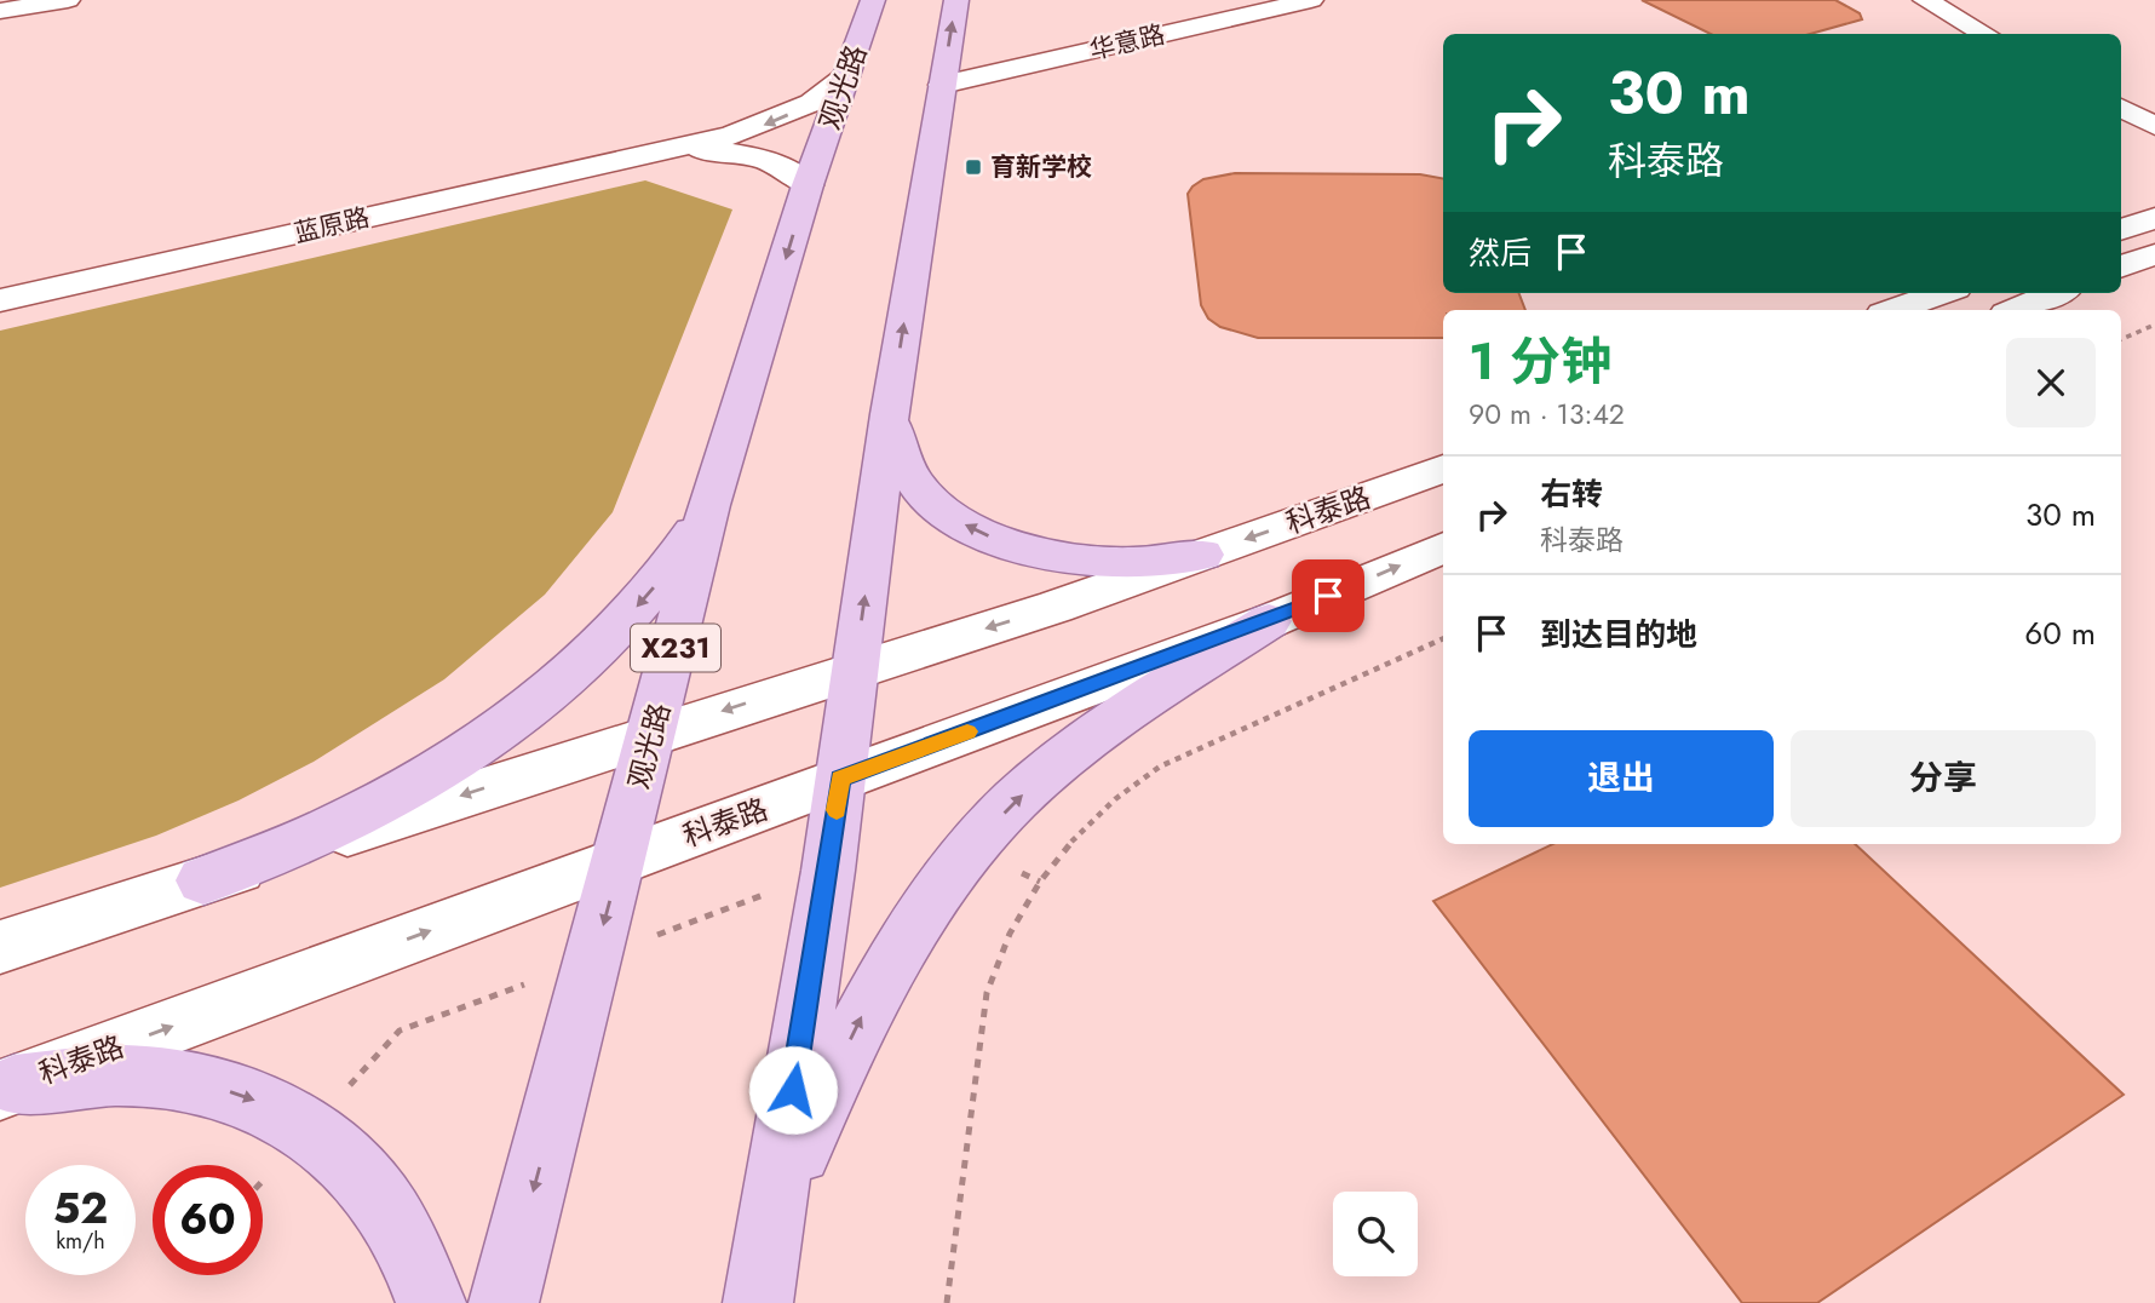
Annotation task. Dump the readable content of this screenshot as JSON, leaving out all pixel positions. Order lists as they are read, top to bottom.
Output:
{
  "streets": {
    "main road": [
      "华意路",
      "观光路",
      "蓝原路",
      "科泰路",
      "X231"
    ]
  },
  "crossings": [
    ["观光路", "蓝原路"],
    ["观光路", "科泰路"]
  ],
  "places": {
    "transit": ["育新学校"]
  },
  "page": {
    "turn": ["30 m", "科泰路"],
    "then": "然后",
    "heading": ["1 分钟", "90 m · 13:42"],
    "list": [
      {
        "name": "右转",
        "note": "科泰路",
        "value": "30 m"
      },
      {
        "name": "到达目的地",
        "value": "60 m"
      }
    ],
    "buttons": ["退出", "分享"],
    "speed": "52 km/h",
    "limit": "60"
  }
}
